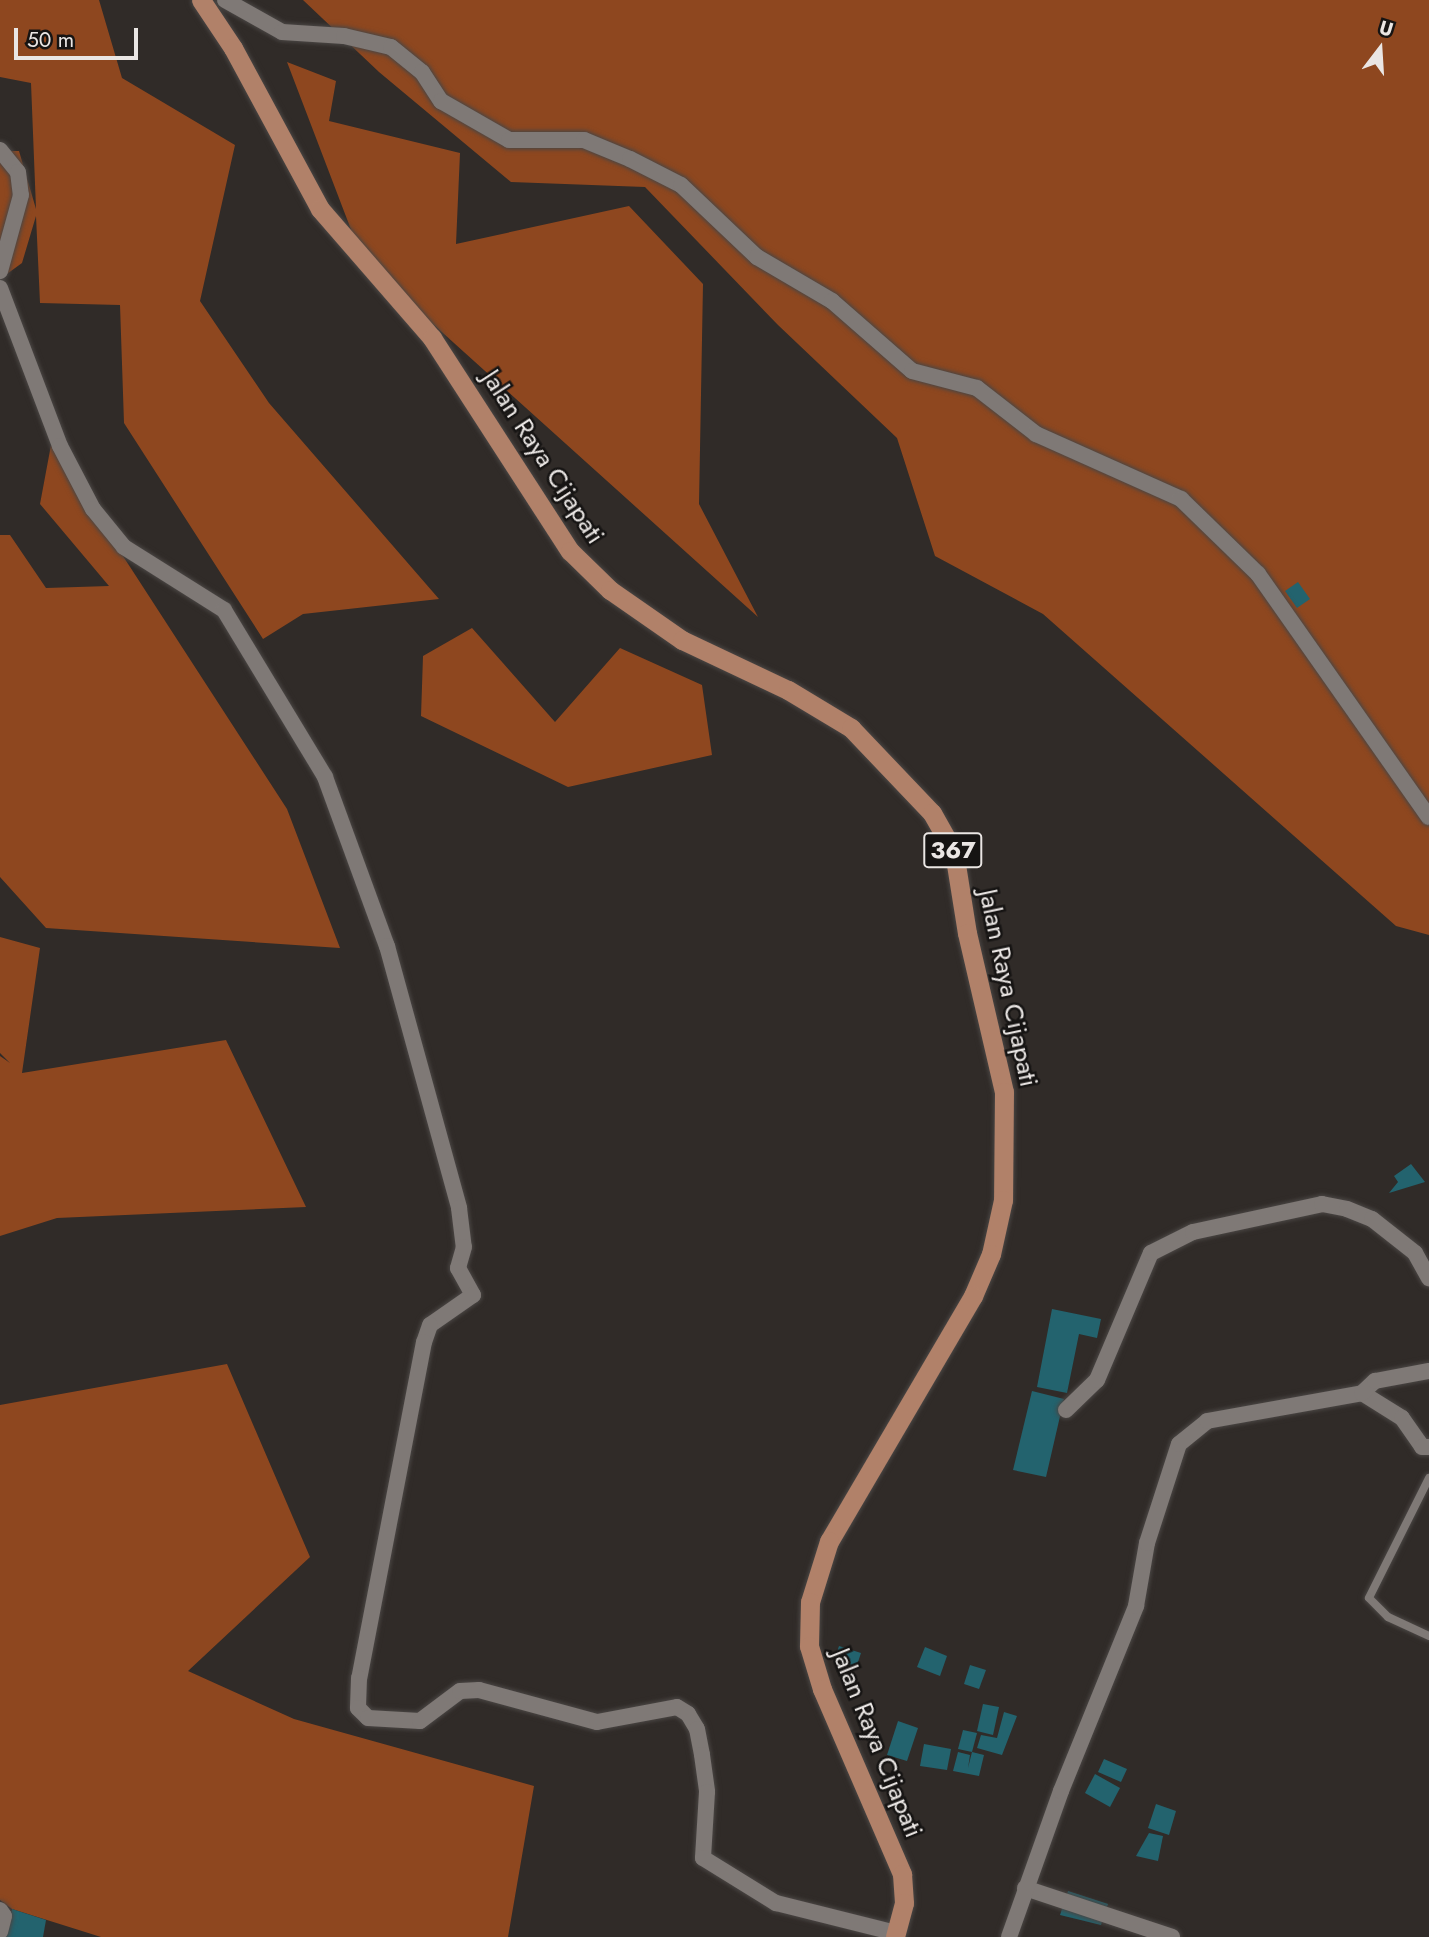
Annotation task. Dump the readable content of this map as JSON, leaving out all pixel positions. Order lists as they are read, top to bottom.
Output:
{
  "streets": {
    "main road": ["Jalan Raya Cijapati", "367"]
  },
  "scale_bar": "50 m",
  "north": "top"
}
